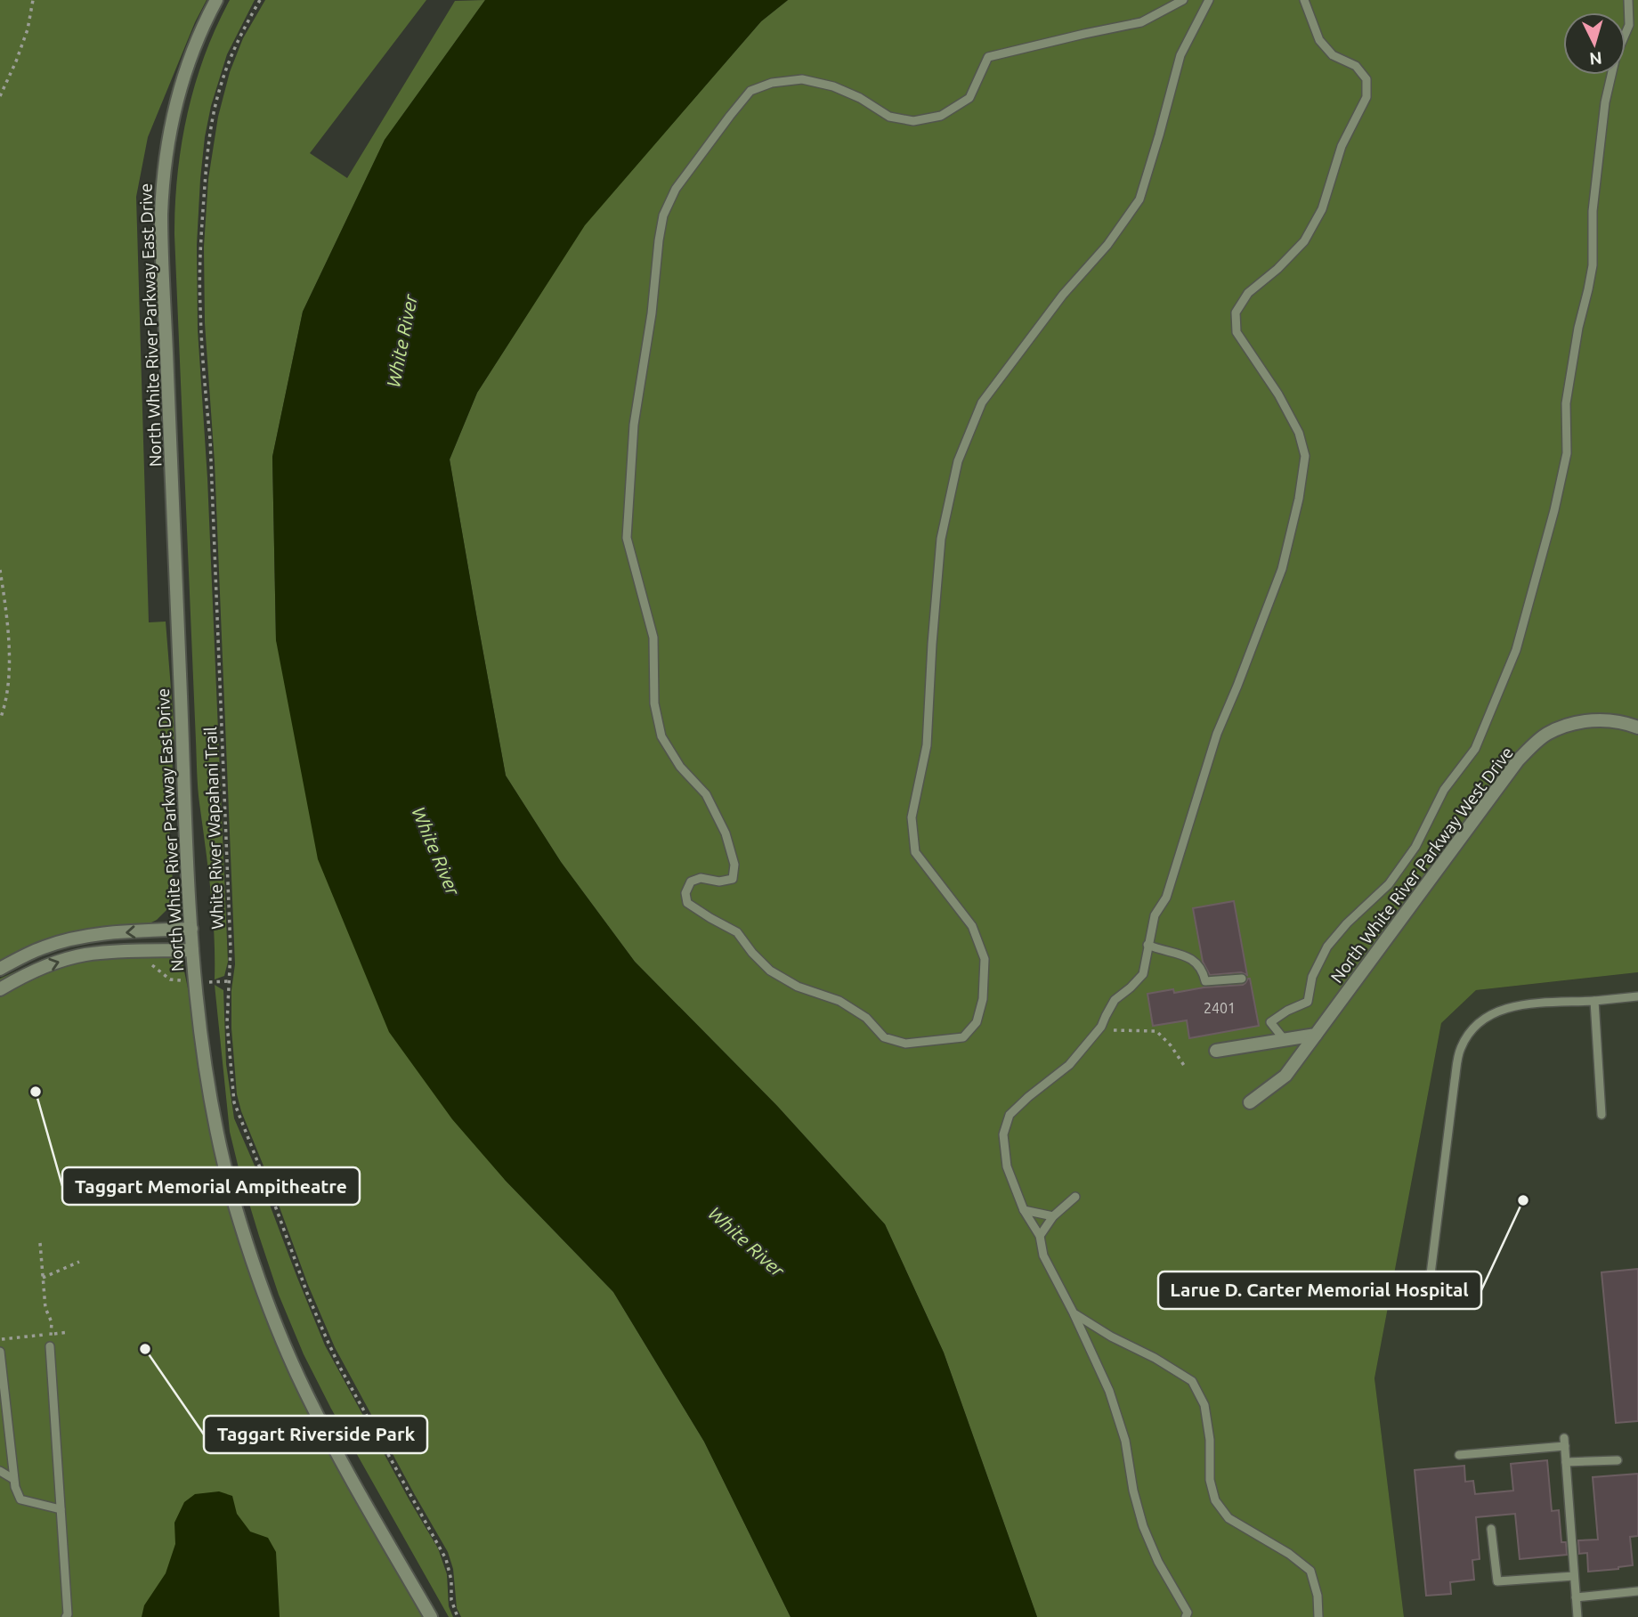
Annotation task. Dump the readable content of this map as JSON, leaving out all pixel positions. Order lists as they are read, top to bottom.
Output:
{
  "streets": {
    "street": ["North White River Parkway East Drive", "North White River Parkway West Drive"],
    "path": ["White River Wapahani Trail"]
  },
  "water": ["White River"],
  "places": ["Taggart Memorial Ampitheatre", "Larue D. Carter Memorial Hospital", "Taggart Riverside Park"],
  "house_numbers": ["2401"],
  "north": "bottom"
}
